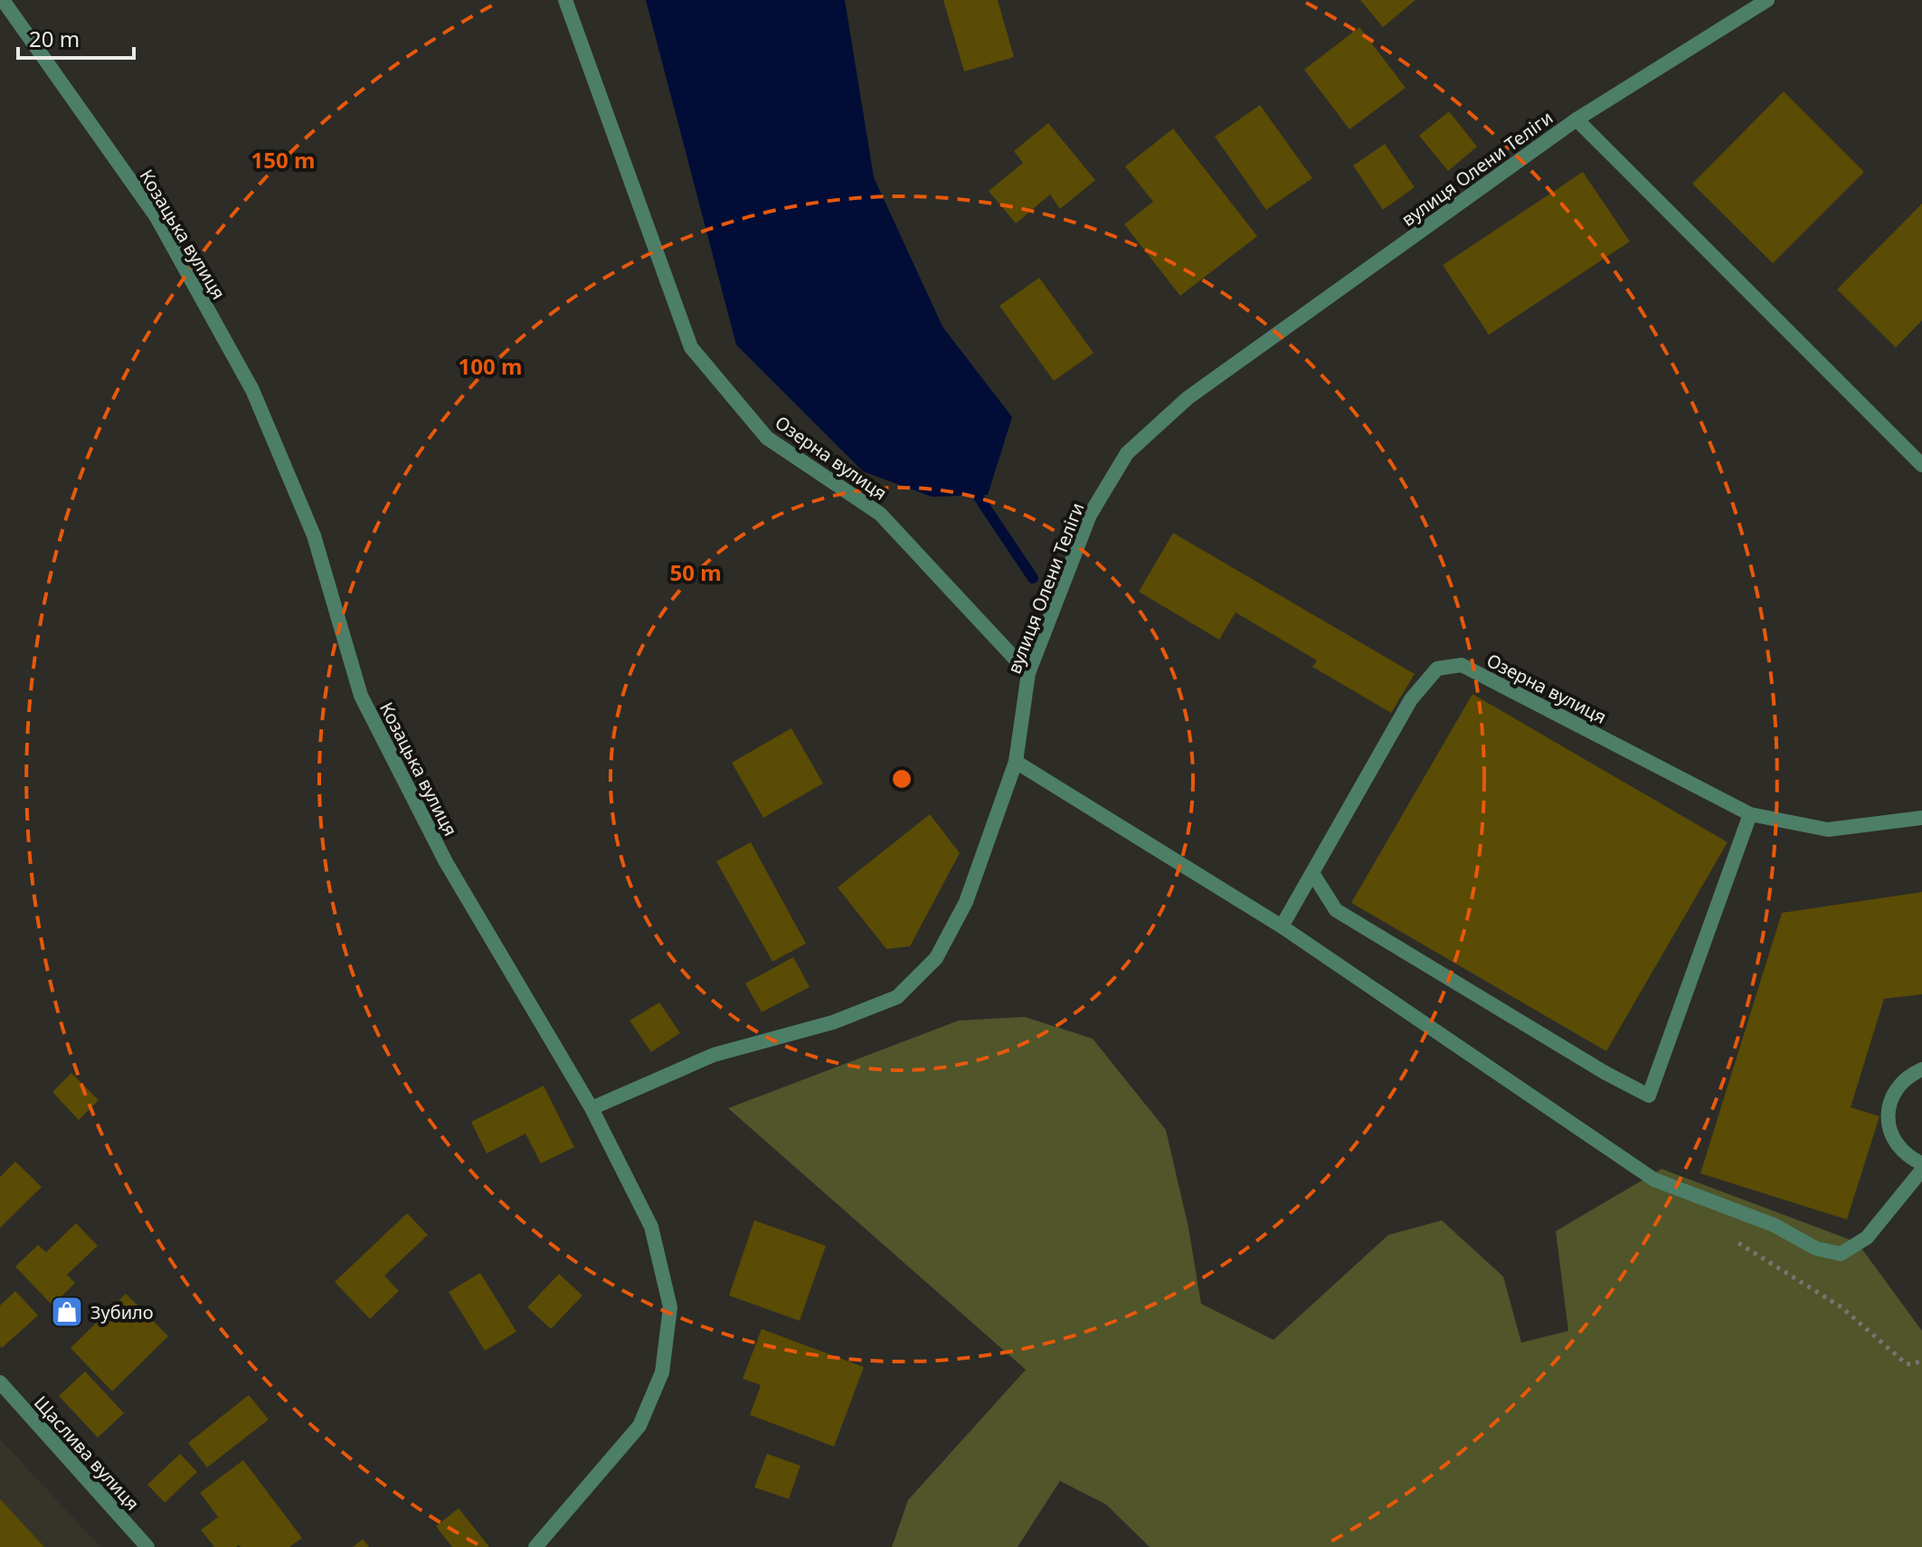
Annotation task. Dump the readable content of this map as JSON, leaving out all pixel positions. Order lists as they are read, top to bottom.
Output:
{
  "streets": {
    "street": [
      "вулиця Олени Теліги",
      "Козацька вулиця",
      "Озерна вулиця",
      "Щаслива вулиця"
    ]
  },
  "crossings": [
    ["вулиця Олени Теліги", "Козацька вулиця"],
    ["вулиця Олени Теліги", "Озерна вулиця"]
  ],
  "places": {
    "shop": ["Зубило"]
  },
  "scale_bar": "20 m",
  "rings": ["150 m", "100 m", "50 m"]
}
